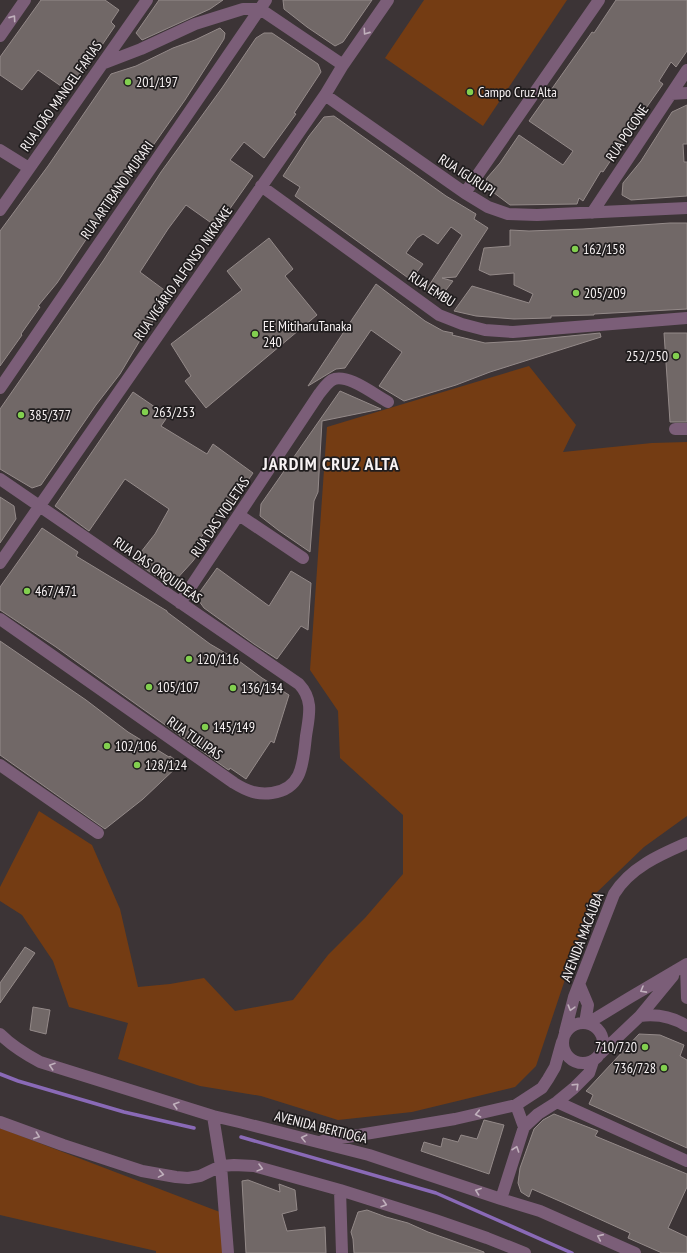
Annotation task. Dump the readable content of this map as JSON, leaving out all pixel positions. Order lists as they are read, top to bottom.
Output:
{
  "streets": {
    "street": [
      "RUA JOÃO MANOEL FARIAS",
      "RUA POCONE",
      "RUA IGURUPI",
      "RUA ARTIBANO MURARI",
      "RUA VIGÁRIO ALFONSO NIKRAKE",
      "RUA EMBU",
      "RUA DAS VIOLETAS",
      "RUA DAS ORQUÍDEAS",
      "RUA TULIPAS",
      "AVENIDA MACAÚBA",
      "AVENIDA BERTIOGA"
    ]
  },
  "crossings": [
    ["RUA POCONE", "RUA IGURUPI"],
    ["RUA IGURUPI", "RUA VIGÁRIO ALFONSO NIKRAKE"],
    ["RUA VIGÁRIO ALFONSO NIKRAKE", "RUA EMBU"],
    ["RUA VIGÁRIO ALFONSO NIKRAKE", "RUA DAS ORQUÍDEAS"],
    ["RUA DAS VIOLETAS", "RUA DAS ORQUÍDEAS"],
    ["RUA DAS ORQUÍDEAS", "RUA TULIPAS"]
  ],
  "districts": ["JARDIM CRUZ ALTA"],
  "places": [
    "201/197",
    "Campo Cruz Alta",
    "162/158",
    "205/209",
    "EE MitiharuTanaka 240",
    "252/250",
    "263/253",
    "385/377",
    "467/471",
    "120/116",
    "105/107",
    "136/134",
    "145/149",
    "102/106",
    "128/124",
    "710/720",
    "736/728"
  ]
}
